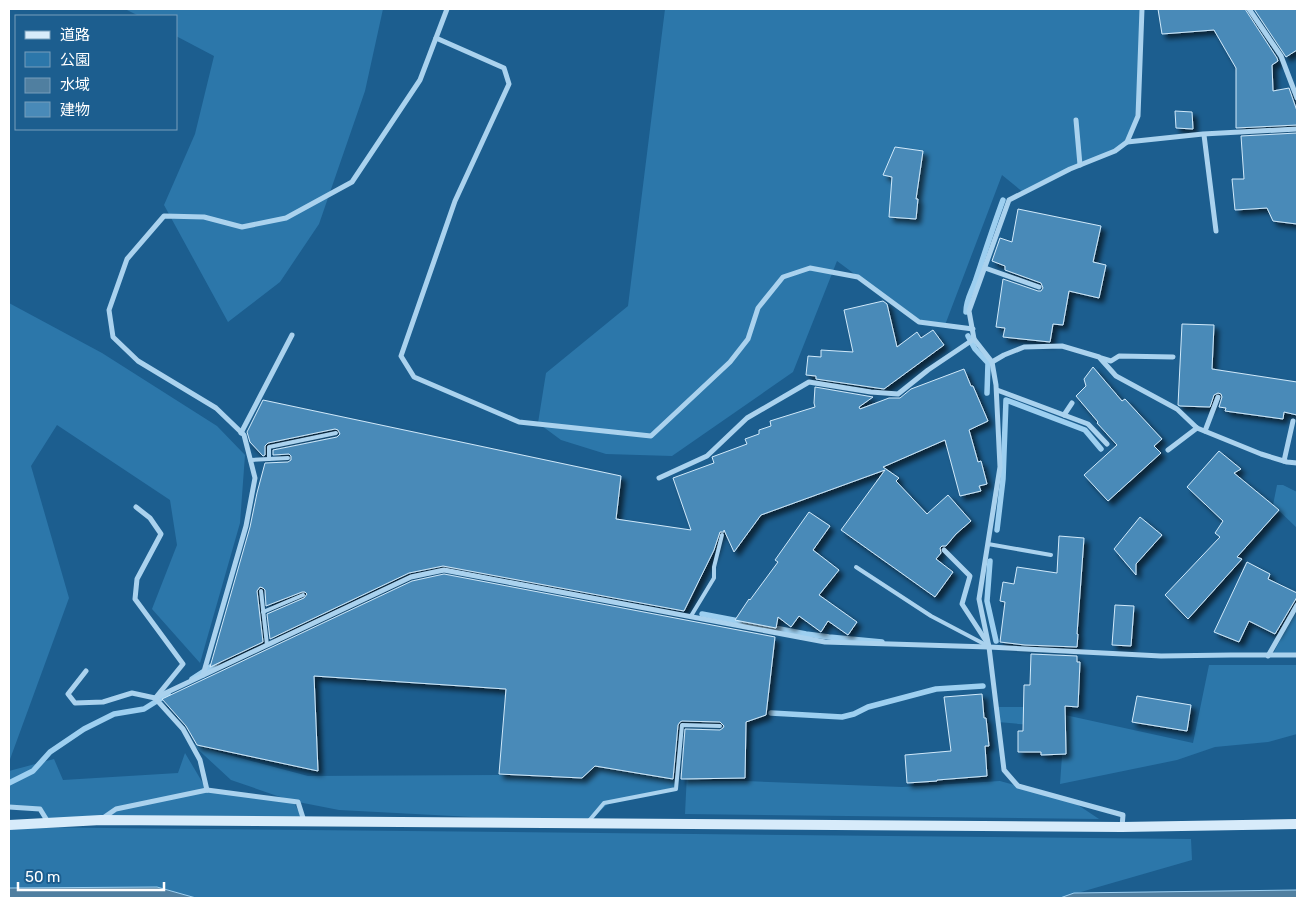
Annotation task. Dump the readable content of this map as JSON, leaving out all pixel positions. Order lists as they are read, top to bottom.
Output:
{
  "legend": [
    "道路",
    "公園",
    "水域",
    "建物"
  ],
  "scale_bar": "50 m"
}
